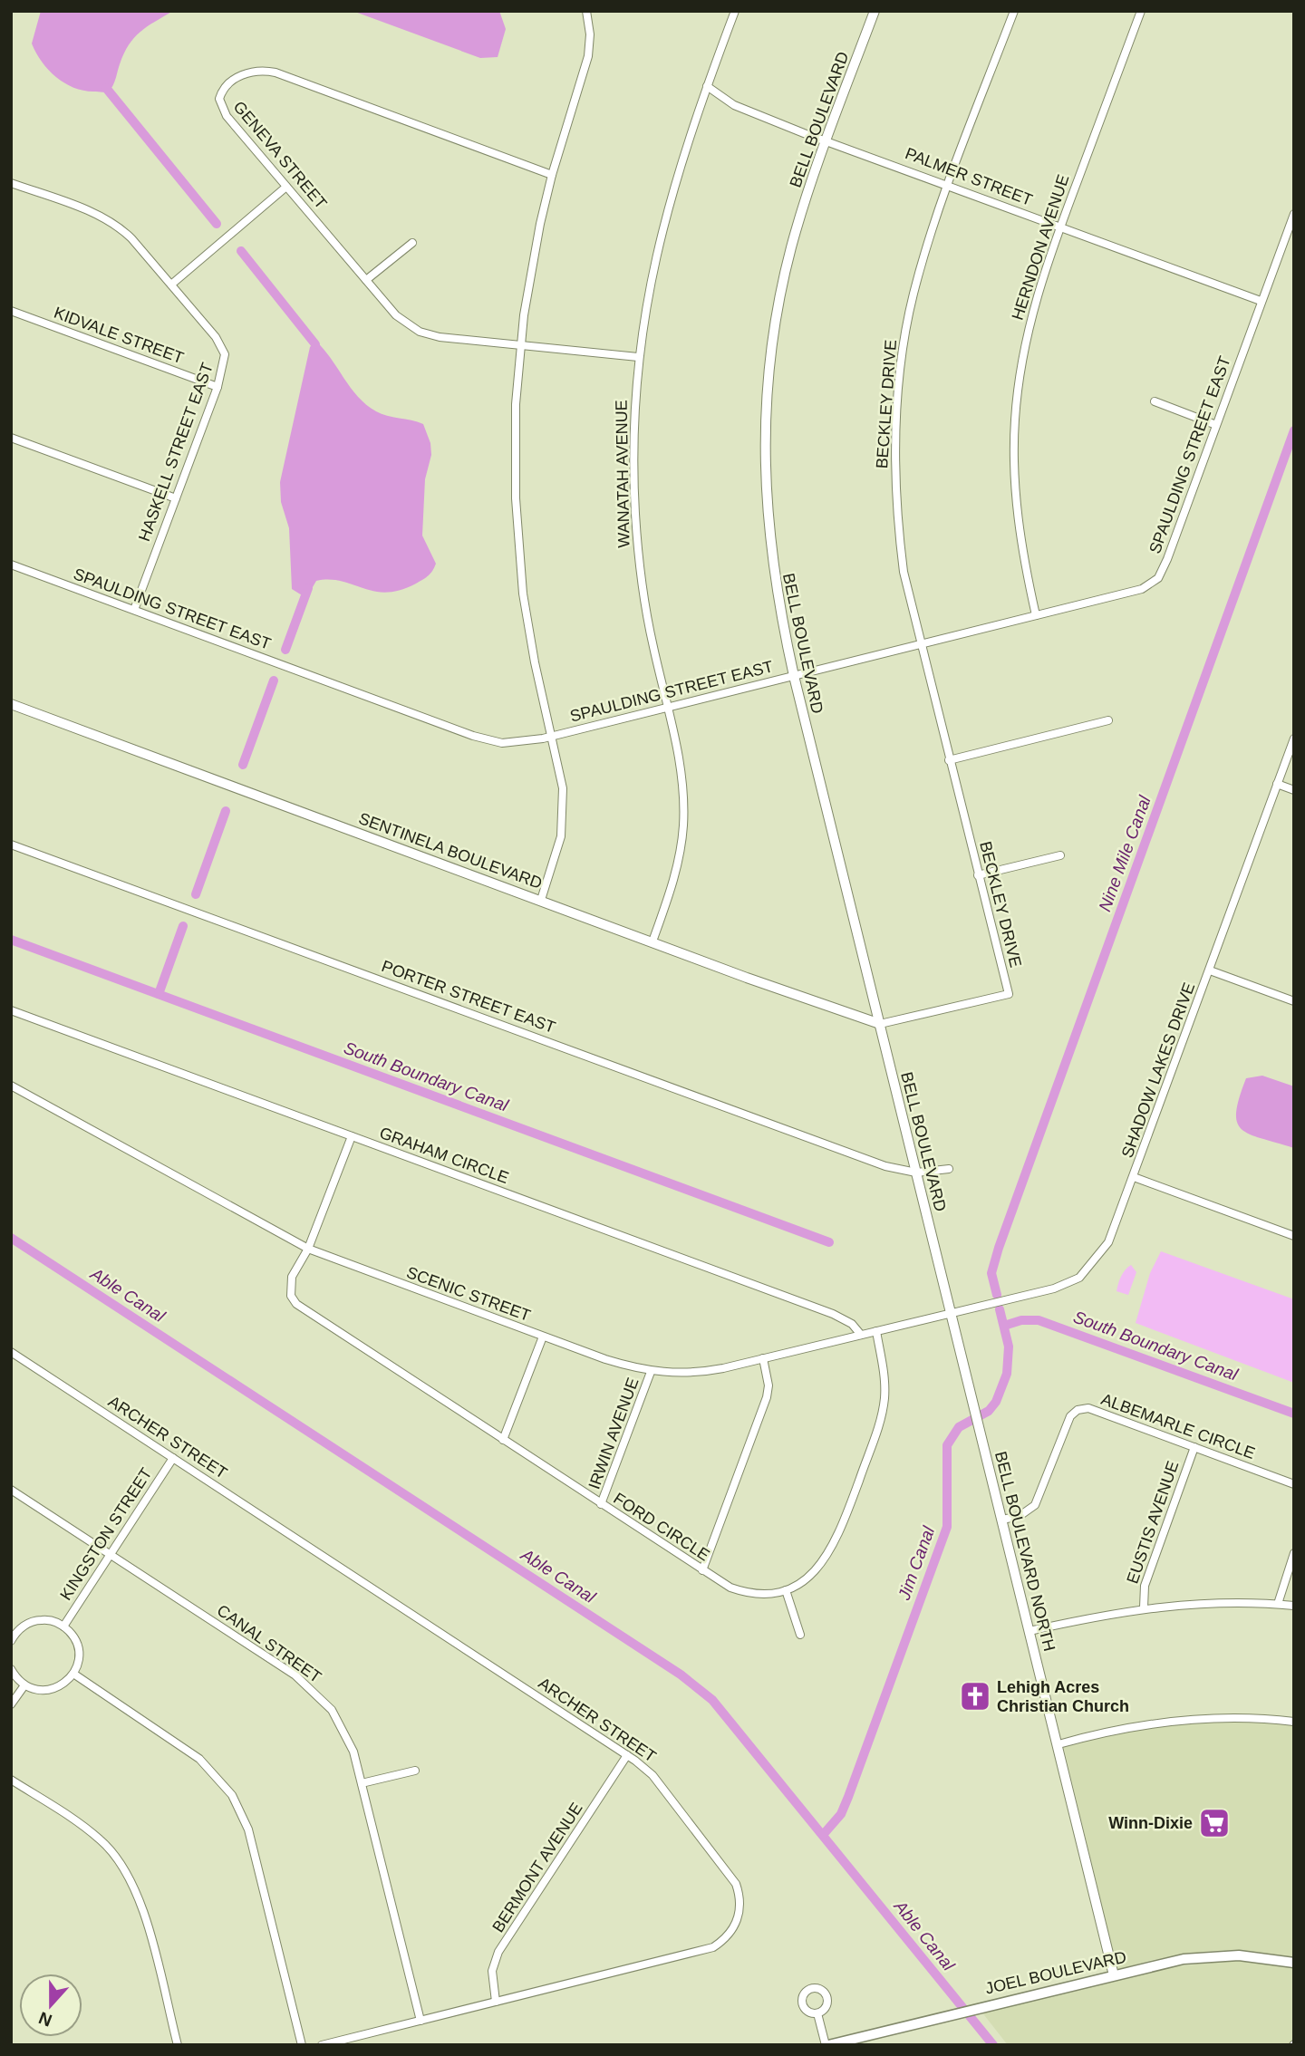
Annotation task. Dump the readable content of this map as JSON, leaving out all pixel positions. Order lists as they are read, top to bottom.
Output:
{
  "streets": {
    "main road": ["JOEL BOULEVARD"],
    "street": [
      "BELL BOULEVARD",
      "GENEVA STREET",
      "PALMER STREET",
      "HERNDON AVENUE",
      "KIDVALE STREET",
      "BECKLEY DRIVE",
      "HASKELL STREET EAST",
      "SPAULDING STREET EAST",
      "WANATAH AVENUE",
      "SENTINELA BOULEVARD",
      "PORTER STREET EAST",
      "SHADOW LAKES DRIVE",
      "GRAHAM CIRCLE",
      "SCENIC STREET",
      "ALBEMARLE CIRCLE",
      "IRWIN AVENUE",
      "ARCHER STREET",
      "EUSTIS AVENUE",
      "FORD CIRCLE",
      "KINGSTON STREET",
      "BELL BOULEVARD NORTH",
      "CANAL STREET",
      "BERMONT AVENUE"
    ]
  },
  "crossings": [
    ["BELL BOULEVARD", "PALMER STREET"],
    ["BELL BOULEVARD", "BECKLEY DRIVE"],
    ["BELL BOULEVARD", "SPAULDING STREET EAST"],
    ["BELL BOULEVARD", "SENTINELA BOULEVARD"],
    ["BELL BOULEVARD", "PORTER STREET EAST"],
    ["BELL BOULEVARD", "BELL BOULEVARD NORTH"],
    ["GENEVA STREET", "WANATAH AVENUE"],
    ["PALMER STREET", "HERNDON AVENUE"],
    ["PALMER STREET", "BECKLEY DRIVE"],
    ["PALMER STREET", "SPAULDING STREET EAST"],
    ["PALMER STREET", "WANATAH AVENUE"],
    ["HERNDON AVENUE", "SPAULDING STREET EAST"],
    ["KIDVALE STREET", "HASKELL STREET EAST"],
    ["BECKLEY DRIVE", "SPAULDING STREET EAST"],
    ["BECKLEY DRIVE", "SENTINELA BOULEVARD"],
    ["HASKELL STREET EAST", "SPAULDING STREET EAST"],
    ["SPAULDING STREET EAST", "WANATAH AVENUE"],
    ["WANATAH AVENUE", "SENTINELA BOULEVARD"],
    ["SHADOW LAKES DRIVE", "SCENIC STREET"],
    ["SHADOW LAKES DRIVE", "BELL BOULEVARD NORTH"],
    ["GRAHAM CIRCLE", "SCENIC STREET"],
    ["SCENIC STREET", "IRWIN AVENUE"],
    ["SCENIC STREET", "FORD CIRCLE"],
    ["SCENIC STREET", "BELL BOULEVARD NORTH"],
    ["ALBEMARLE CIRCLE", "EUSTIS AVENUE"],
    ["ALBEMARLE CIRCLE", "BELL BOULEVARD NORTH"],
    ["IRWIN AVENUE", "FORD CIRCLE"],
    ["ARCHER STREET", "KINGSTON STREET"],
    ["ARCHER STREET", "CANAL STREET"],
    ["ARCHER STREET", "BERMONT AVENUE"],
    ["KINGSTON STREET", "CANAL STREET"],
    ["BELL BOULEVARD NORTH", "JOEL BOULEVARD"]
  ],
  "water": [
    "Nine Mile Canal",
    "South Boundary Canal",
    "Able Canal",
    "Jim Canal"
  ],
  "places": {
    "church": ["Lehigh Acres Christian Church"],
    "supermarket": ["Winn-Dixie"]
  },
  "north": "bottom"
}
